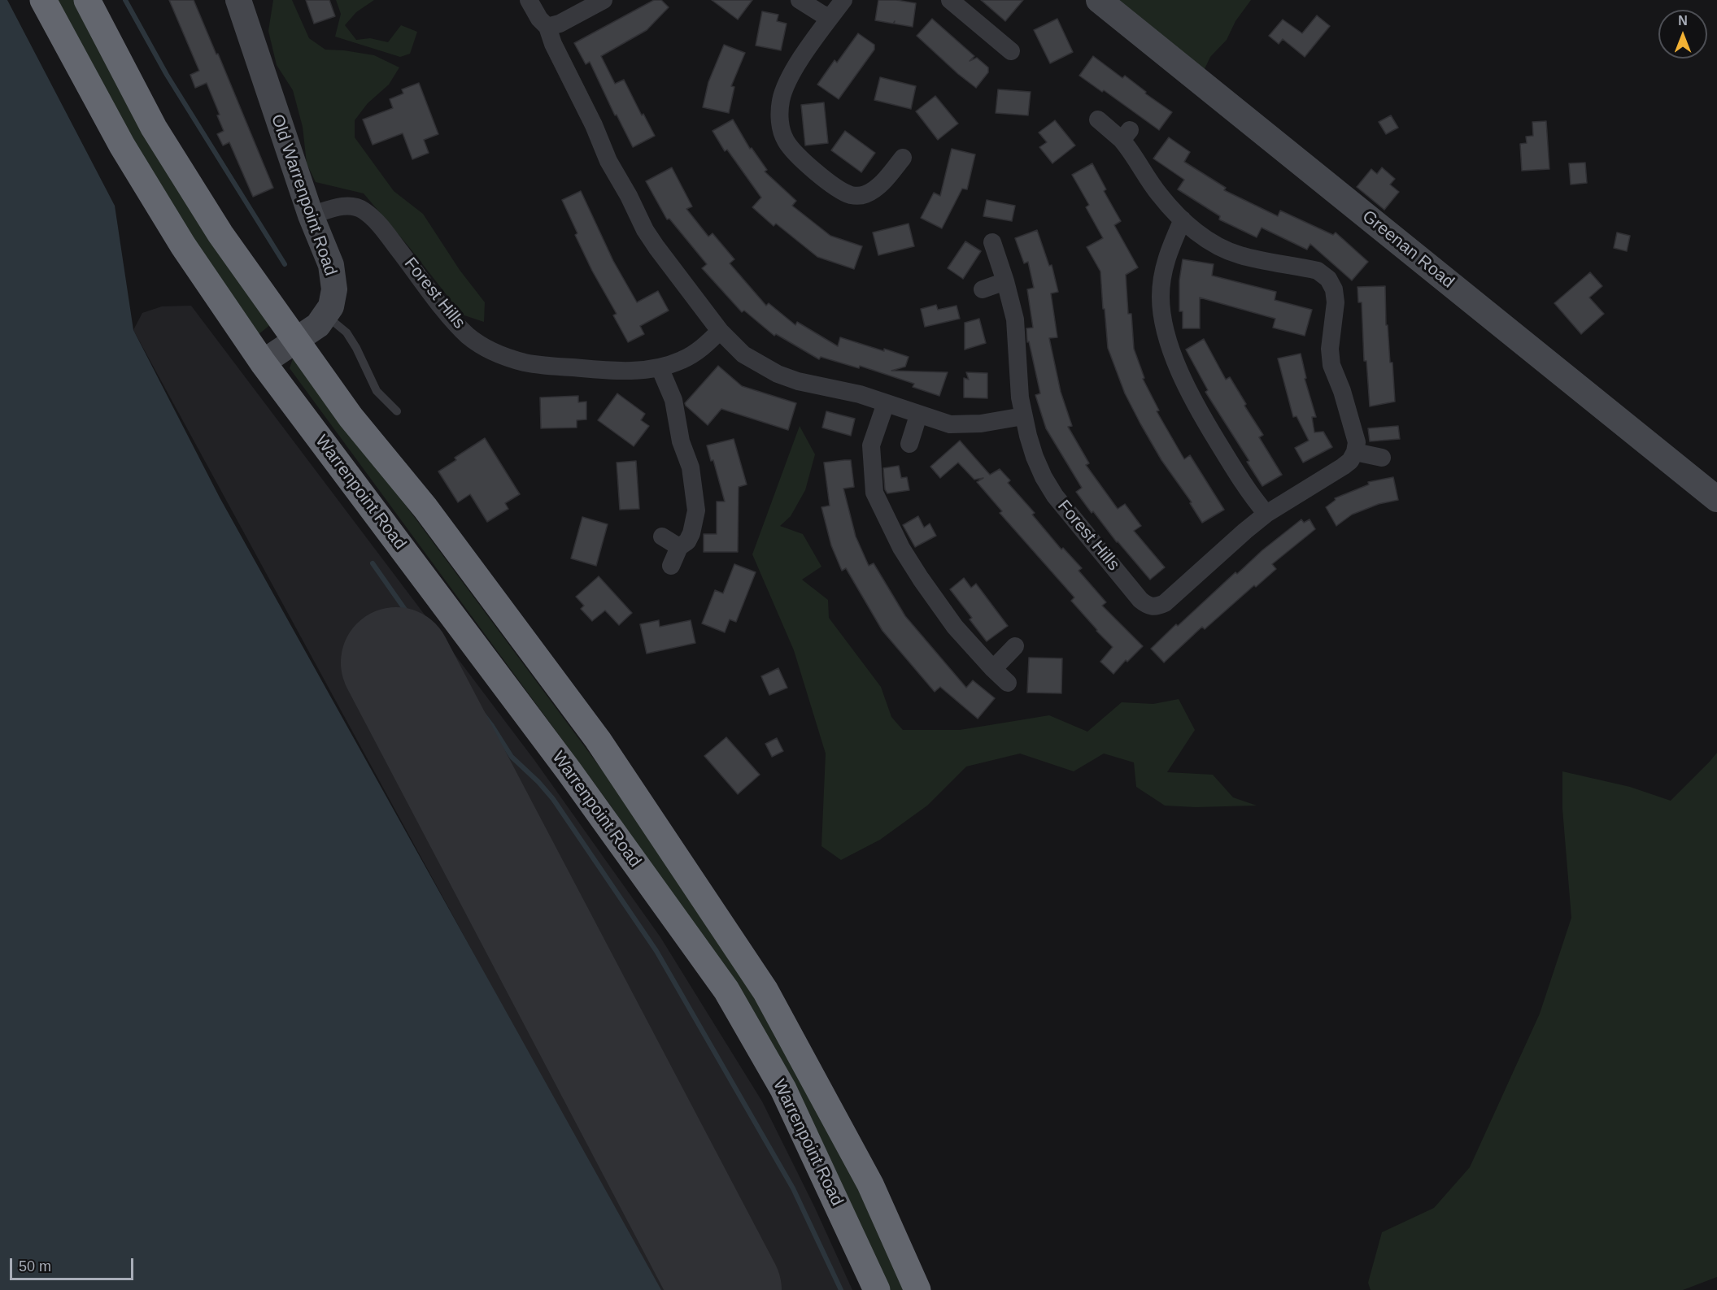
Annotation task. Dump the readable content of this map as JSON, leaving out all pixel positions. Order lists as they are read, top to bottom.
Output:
{
  "streets": {
    "highway": ["Warrenpoint Road"],
    "street": ["Old Warrenpoint Road", "Greenan Road", "Forest Hills"]
  },
  "crossings": [
    ["Old Warrenpoint Road", "Forest Hills"],
    ["Old Warrenpoint Road", "Warrenpoint Road"]
  ],
  "scale_bar": "50 m",
  "north": "top"
}
